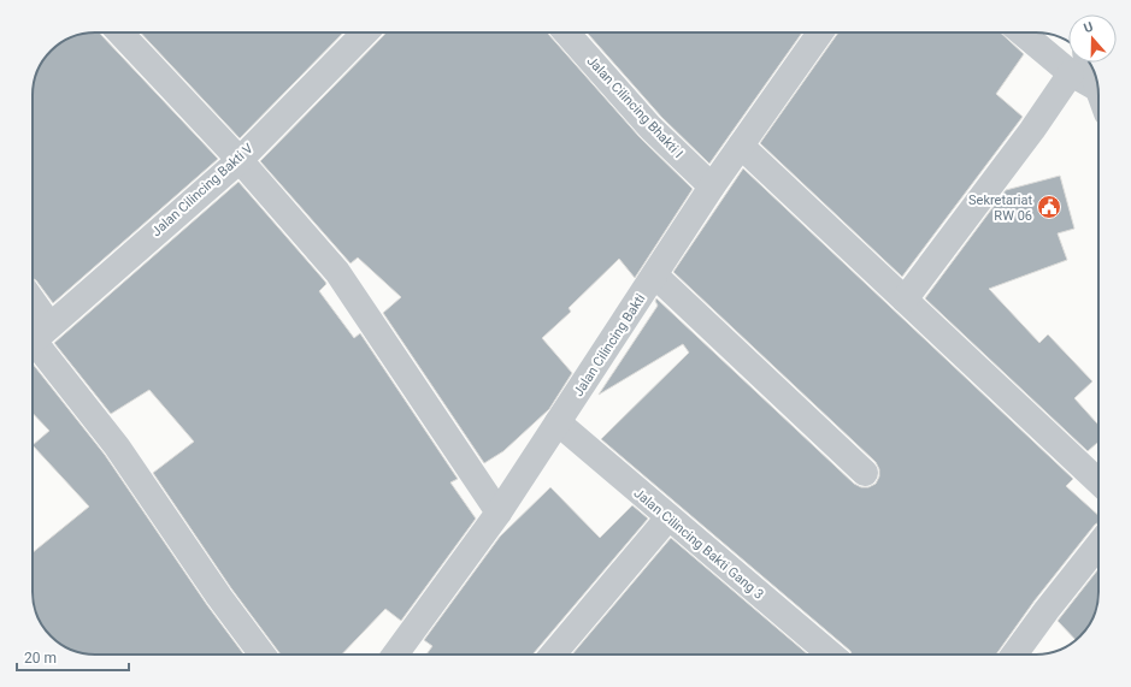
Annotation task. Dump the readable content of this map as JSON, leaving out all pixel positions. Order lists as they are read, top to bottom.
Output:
{
  "streets": {
    "street": [
      "Jalan Cilincing Bhakti I",
      "Jalan Cilincing Bakti V",
      "Jalan Cilincing Bakti",
      "Jalan Cilincing Bakti Gang 3"
    ]
  },
  "crossings": [
    ["Jalan Cilincing Bhakti I", "Jalan Cilincing Bakti"],
    ["Jalan Cilincing Bakti", "Jalan Cilincing Bakti Gang 3"]
  ],
  "places": {
    "public building": ["Sekretariat RW 06"]
  },
  "scale_bar": "20 m",
  "north": "top"
}
